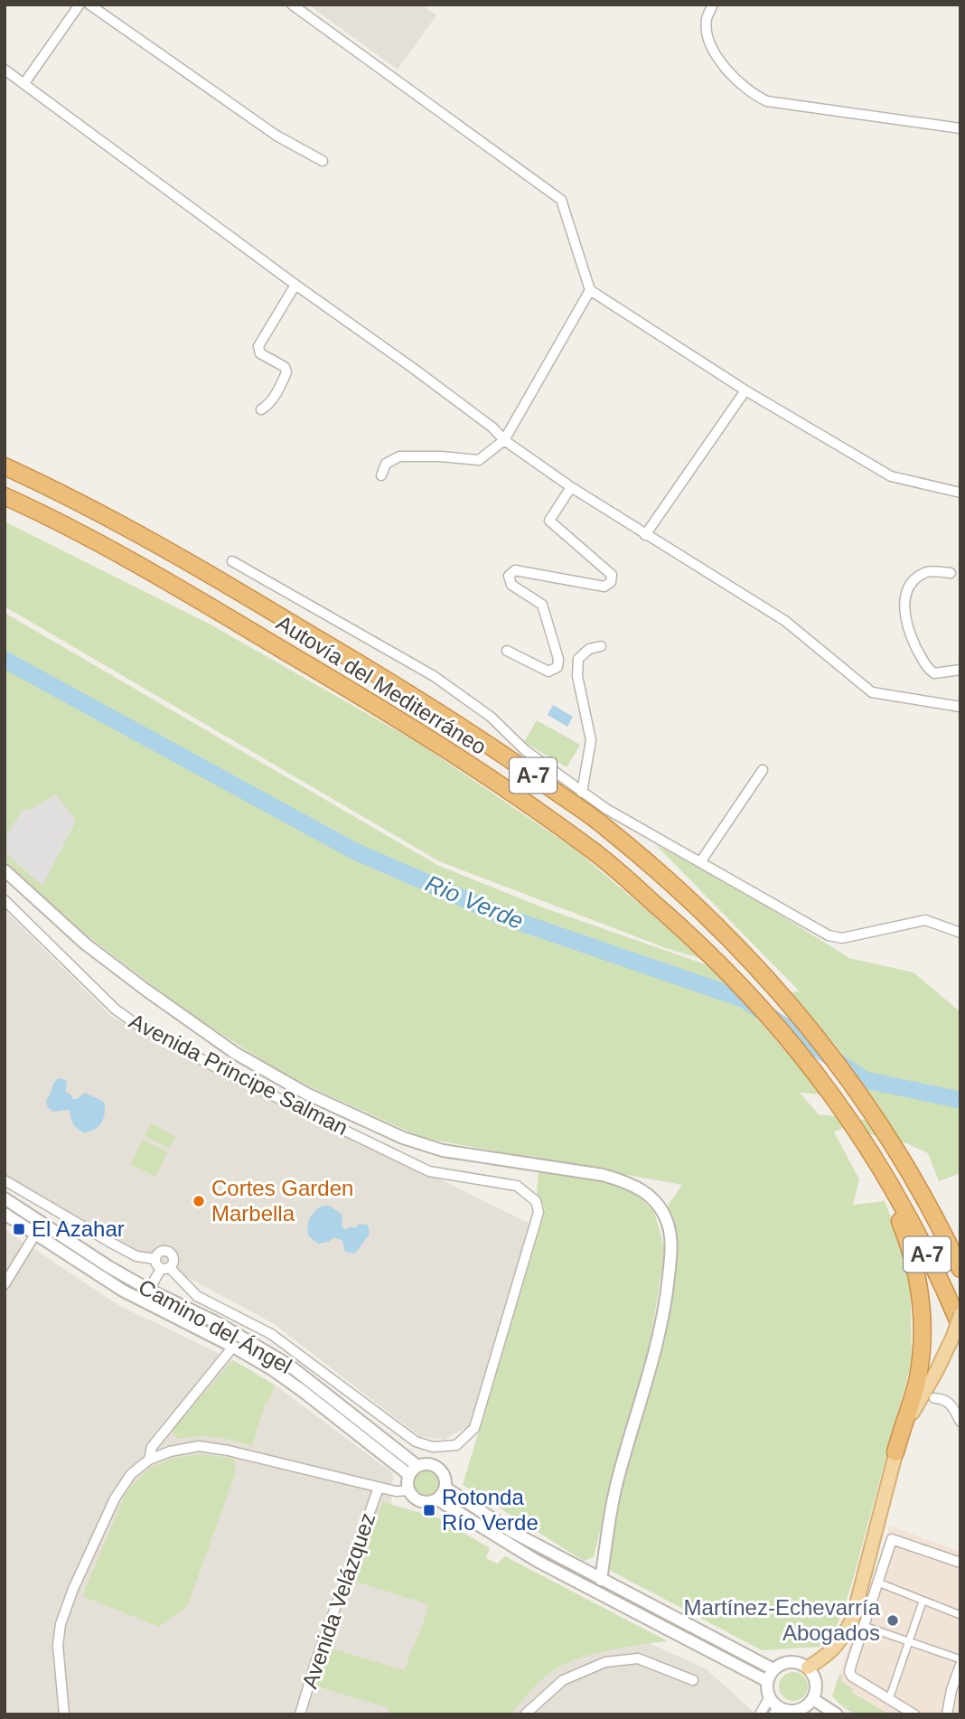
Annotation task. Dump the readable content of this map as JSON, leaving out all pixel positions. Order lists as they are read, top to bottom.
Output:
{
  "streets": {
    "highway": ["Autovía del Mediterráneo", "A-7"],
    "street": ["Avenida Principe Salman", "Camino del Ángel", "Avenida Velázquez"]
  },
  "water": ["Rio Verde"],
  "places": {
    "other": ["Cortes Garden Marbella", "Martínez-Echevarría Abogados"],
    "transit": ["El Azahar", "Rotonda Río Verde"]
  }
}
